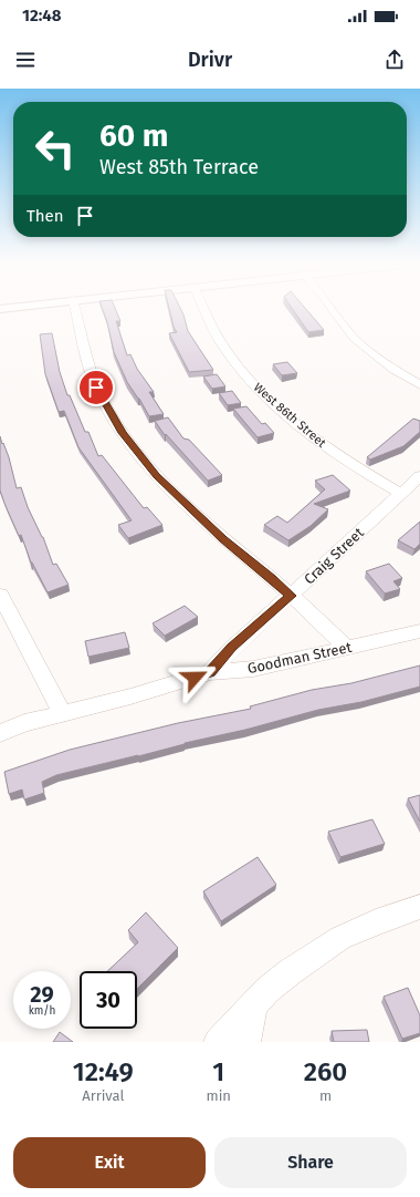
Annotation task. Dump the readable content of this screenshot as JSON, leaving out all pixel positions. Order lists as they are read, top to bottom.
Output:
{
  "streets": {
    "street": ["West 86th Street", "Craig Street", "Goodman Street"]
  },
  "crossings": [
    ["West 86th Street", "Craig Street"],
    ["Craig Street", "Goodman Street"]
  ],
  "page": {
    "status": "12:48",
    "header": "Drivr",
    "turn": ["60 m", "West 85th Terrace"],
    "then": "Then",
    "speed": "29 km/h",
    "limit": "30",
    "eta": [
      "12:49",
      "Arrival",
      "1",
      "min",
      "260",
      "m"
    ],
    "buttons": ["Exit", "Share"]
  }
}
